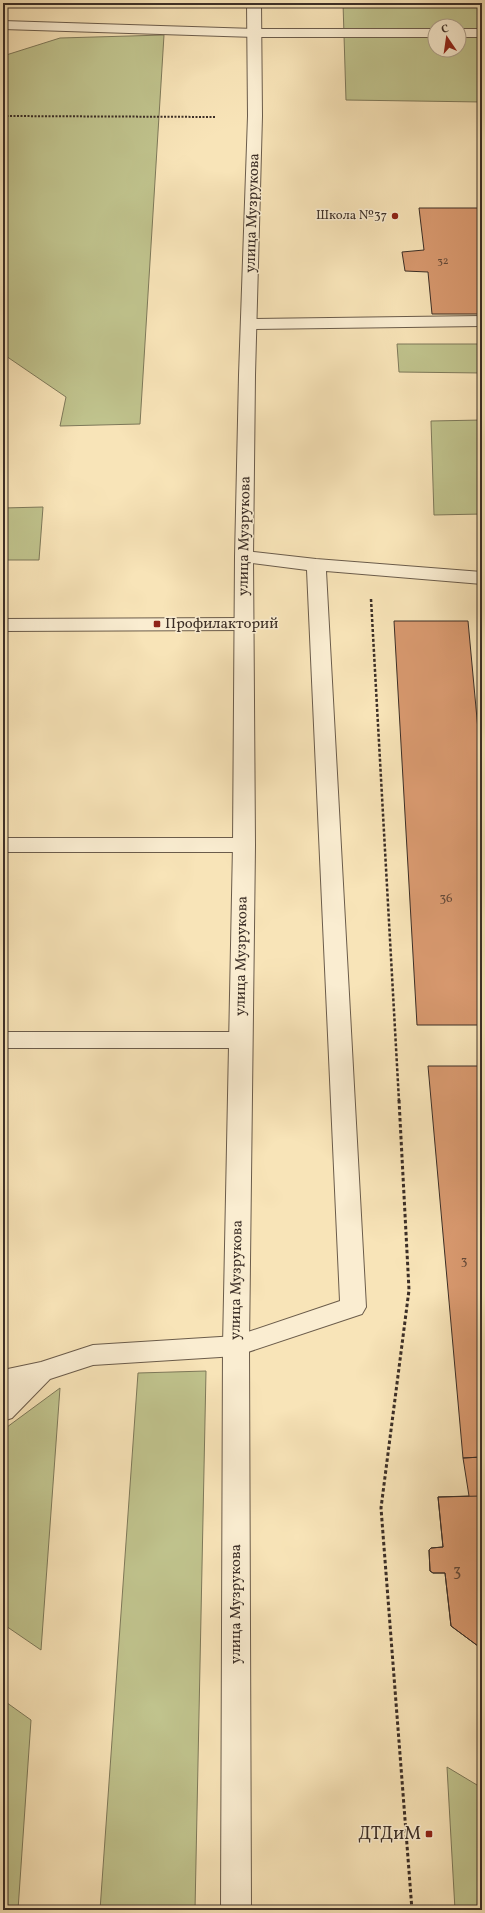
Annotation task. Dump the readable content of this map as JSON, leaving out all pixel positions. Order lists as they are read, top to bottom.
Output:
{
  "streets": {
    "street": ["улица Музрукова"]
  },
  "places": {
    "other": ["Школа №37"],
    "transit": ["Профилакторий", "ДТДиМ"]
  },
  "house_numbers": [
    "32",
    "36",
    "3",
    "3"
  ],
  "north": "top"
}
